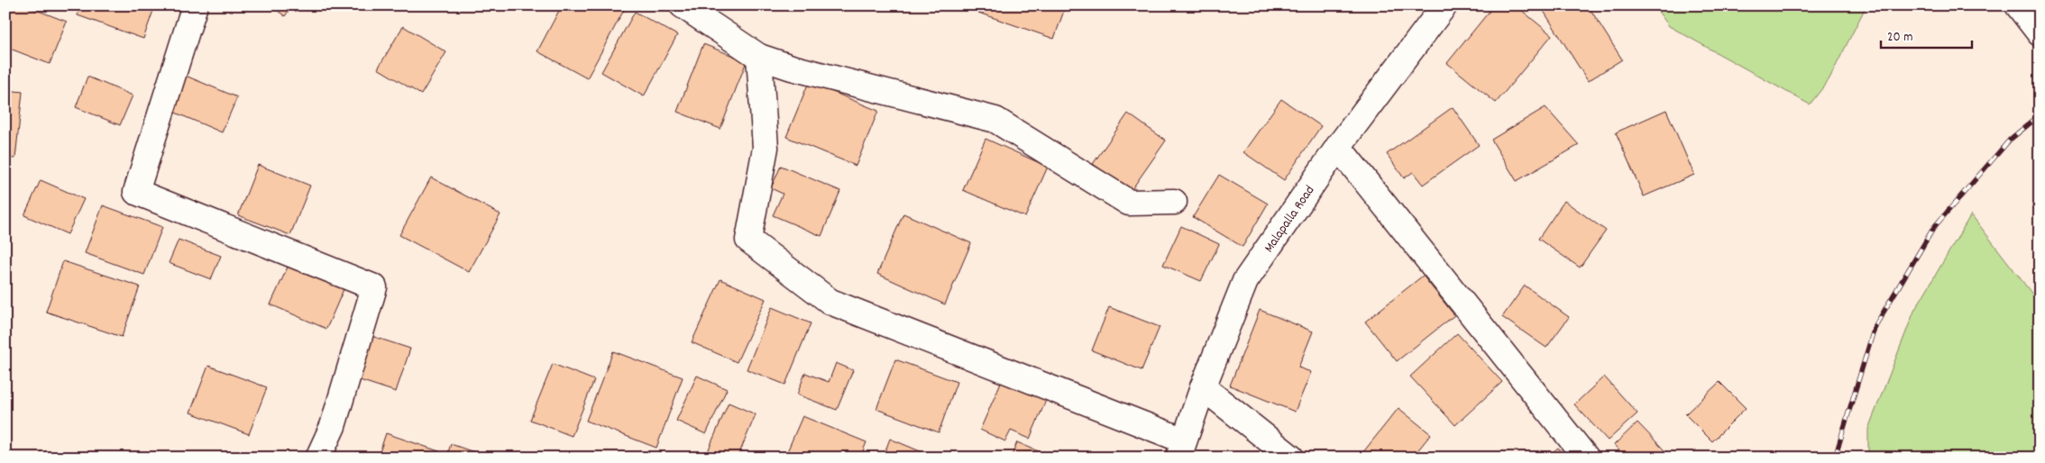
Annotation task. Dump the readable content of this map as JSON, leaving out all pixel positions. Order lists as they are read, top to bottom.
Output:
{
  "streets": {
    "street": ["Malapalla Road"]
  },
  "scale_bar": "20 m"
}
